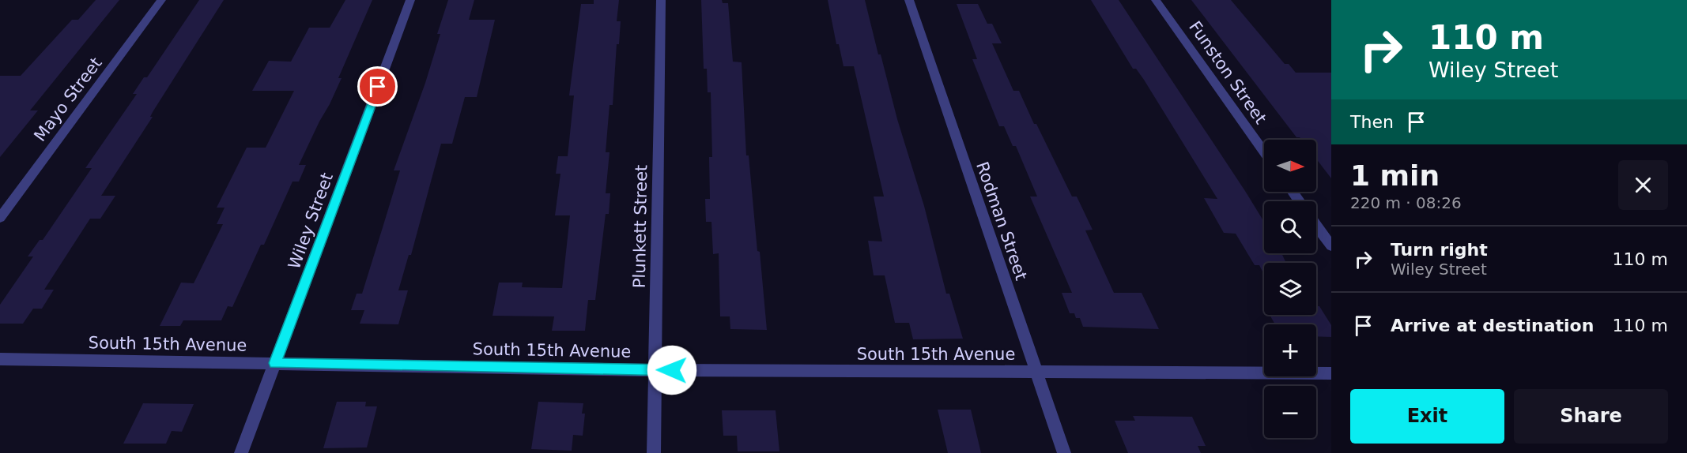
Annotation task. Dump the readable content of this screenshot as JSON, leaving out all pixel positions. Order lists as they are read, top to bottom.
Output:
{
  "streets": {
    "street": [
      "Funston Street",
      "Mayo Street",
      "Wiley Street",
      "Rodman Street",
      "Plunkett Street",
      "South 15th Avenue"
    ]
  },
  "crossings": [
    ["Wiley Street", "South 15th Avenue"],
    ["Rodman Street", "South 15th Avenue"],
    ["Plunkett Street", "South 15th Avenue"]
  ],
  "north": "right",
  "page": {
    "turn": ["110 m", "Wiley Street"],
    "then": "Then",
    "map_buttons": ["+", "−"],
    "heading": ["1 min", "220 m · 08:26"],
    "list": [
      {
        "name": "Turn right",
        "note": "Wiley Street",
        "value": "110 m"
      },
      {
        "name": "Arrive at destination",
        "value": "110 m"
      }
    ],
    "buttons": ["Exit", "Share"]
  }
}
